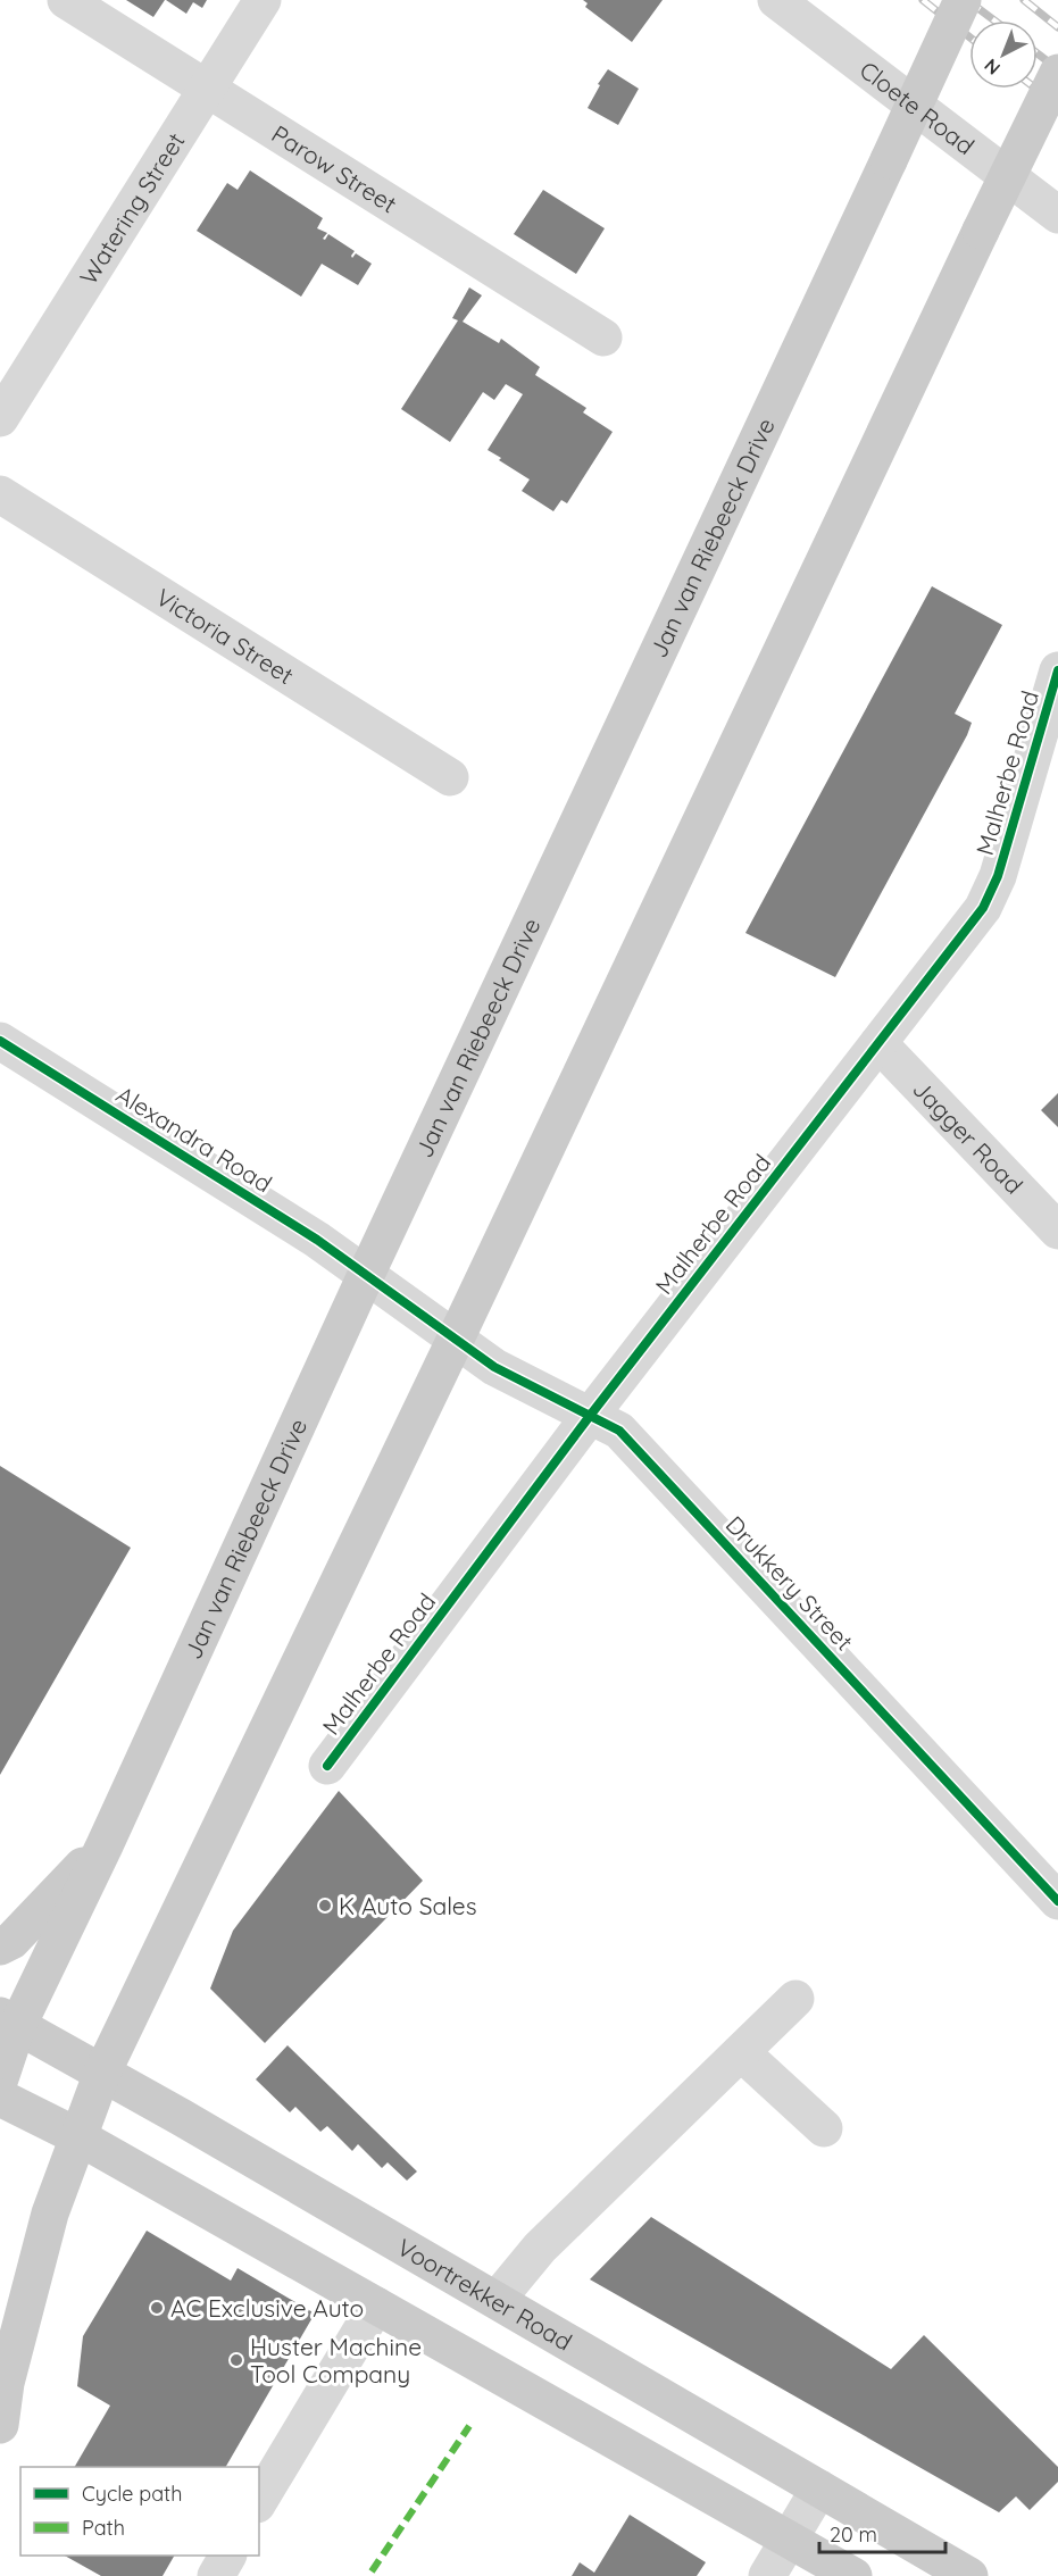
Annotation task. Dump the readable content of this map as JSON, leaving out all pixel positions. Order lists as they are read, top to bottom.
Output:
{
  "streets": {
    "main road": ["Jan van Riebeeck Drive", "Voortrekker Road"],
    "street": [
      "Cloete Road",
      "Parow Street",
      "Watering Street",
      "Victoria Street",
      "Malherbe Road",
      "Jagger Road",
      "Alexandra Road",
      "Drukkery Street"
    ]
  },
  "crossings": [
    ["Parow Street", "Watering Street"],
    ["Jan van Riebeeck Drive", "Alexandra Road"],
    ["Jan van Riebeeck Drive", "Voortrekker Road"],
    ["Malherbe Road", "Jagger Road"],
    ["Malherbe Road", "Drukkery Street"],
    ["Alexandra Road", "Drukkery Street"]
  ],
  "places": ["K Auto Sales", "AC Exclusive Auto", "Huster Machine Tool Company"],
  "legend": ["Cycle path", "Path"],
  "scale_bar": "20 m",
  "north": "bottom left"
}
